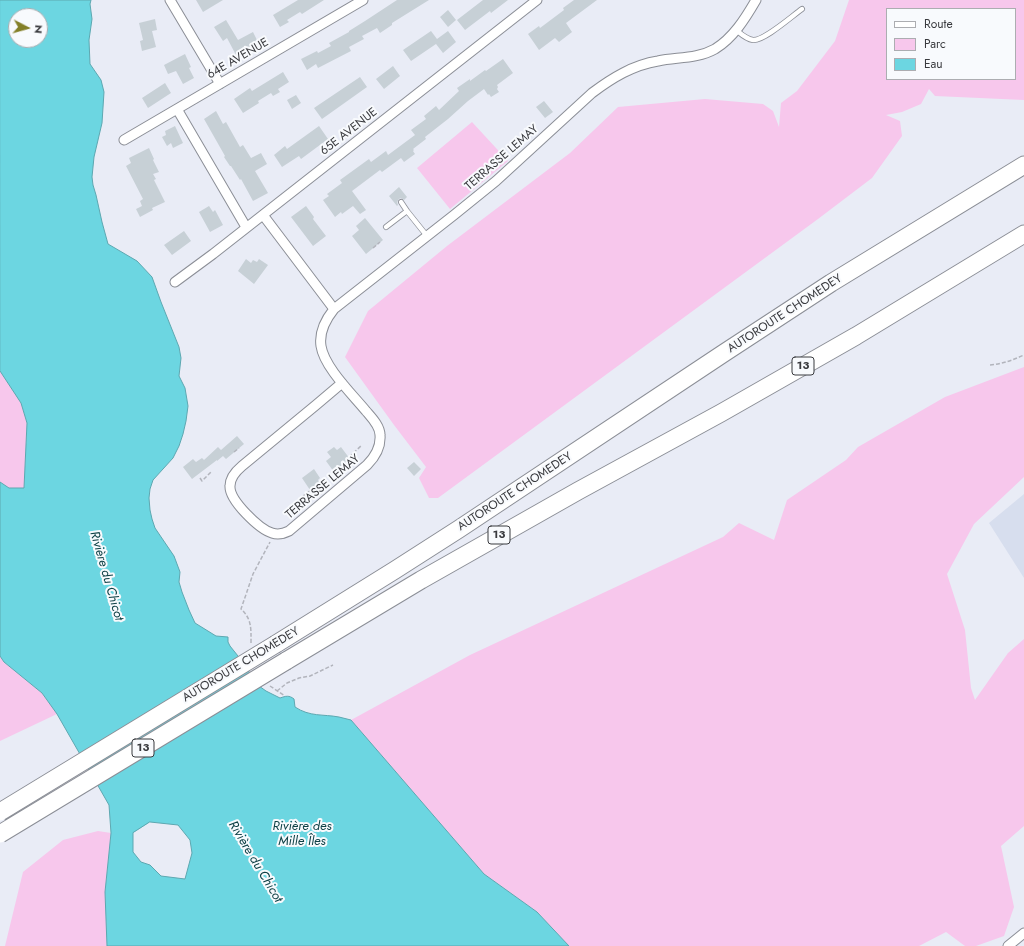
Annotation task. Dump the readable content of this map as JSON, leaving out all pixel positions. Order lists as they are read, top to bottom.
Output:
{
  "streets": {
    "highway": ["AUTOROUTE CHOMEDEY", "13"],
    "street": ["64E AVENUE", "65E AVENUE", "TERRASSE LEMAY"]
  },
  "water": ["Rivière du Chicot", "Rivière des Mille Îles"],
  "legend": ["Route", "Parc", "Eau"],
  "north": "right"
}
